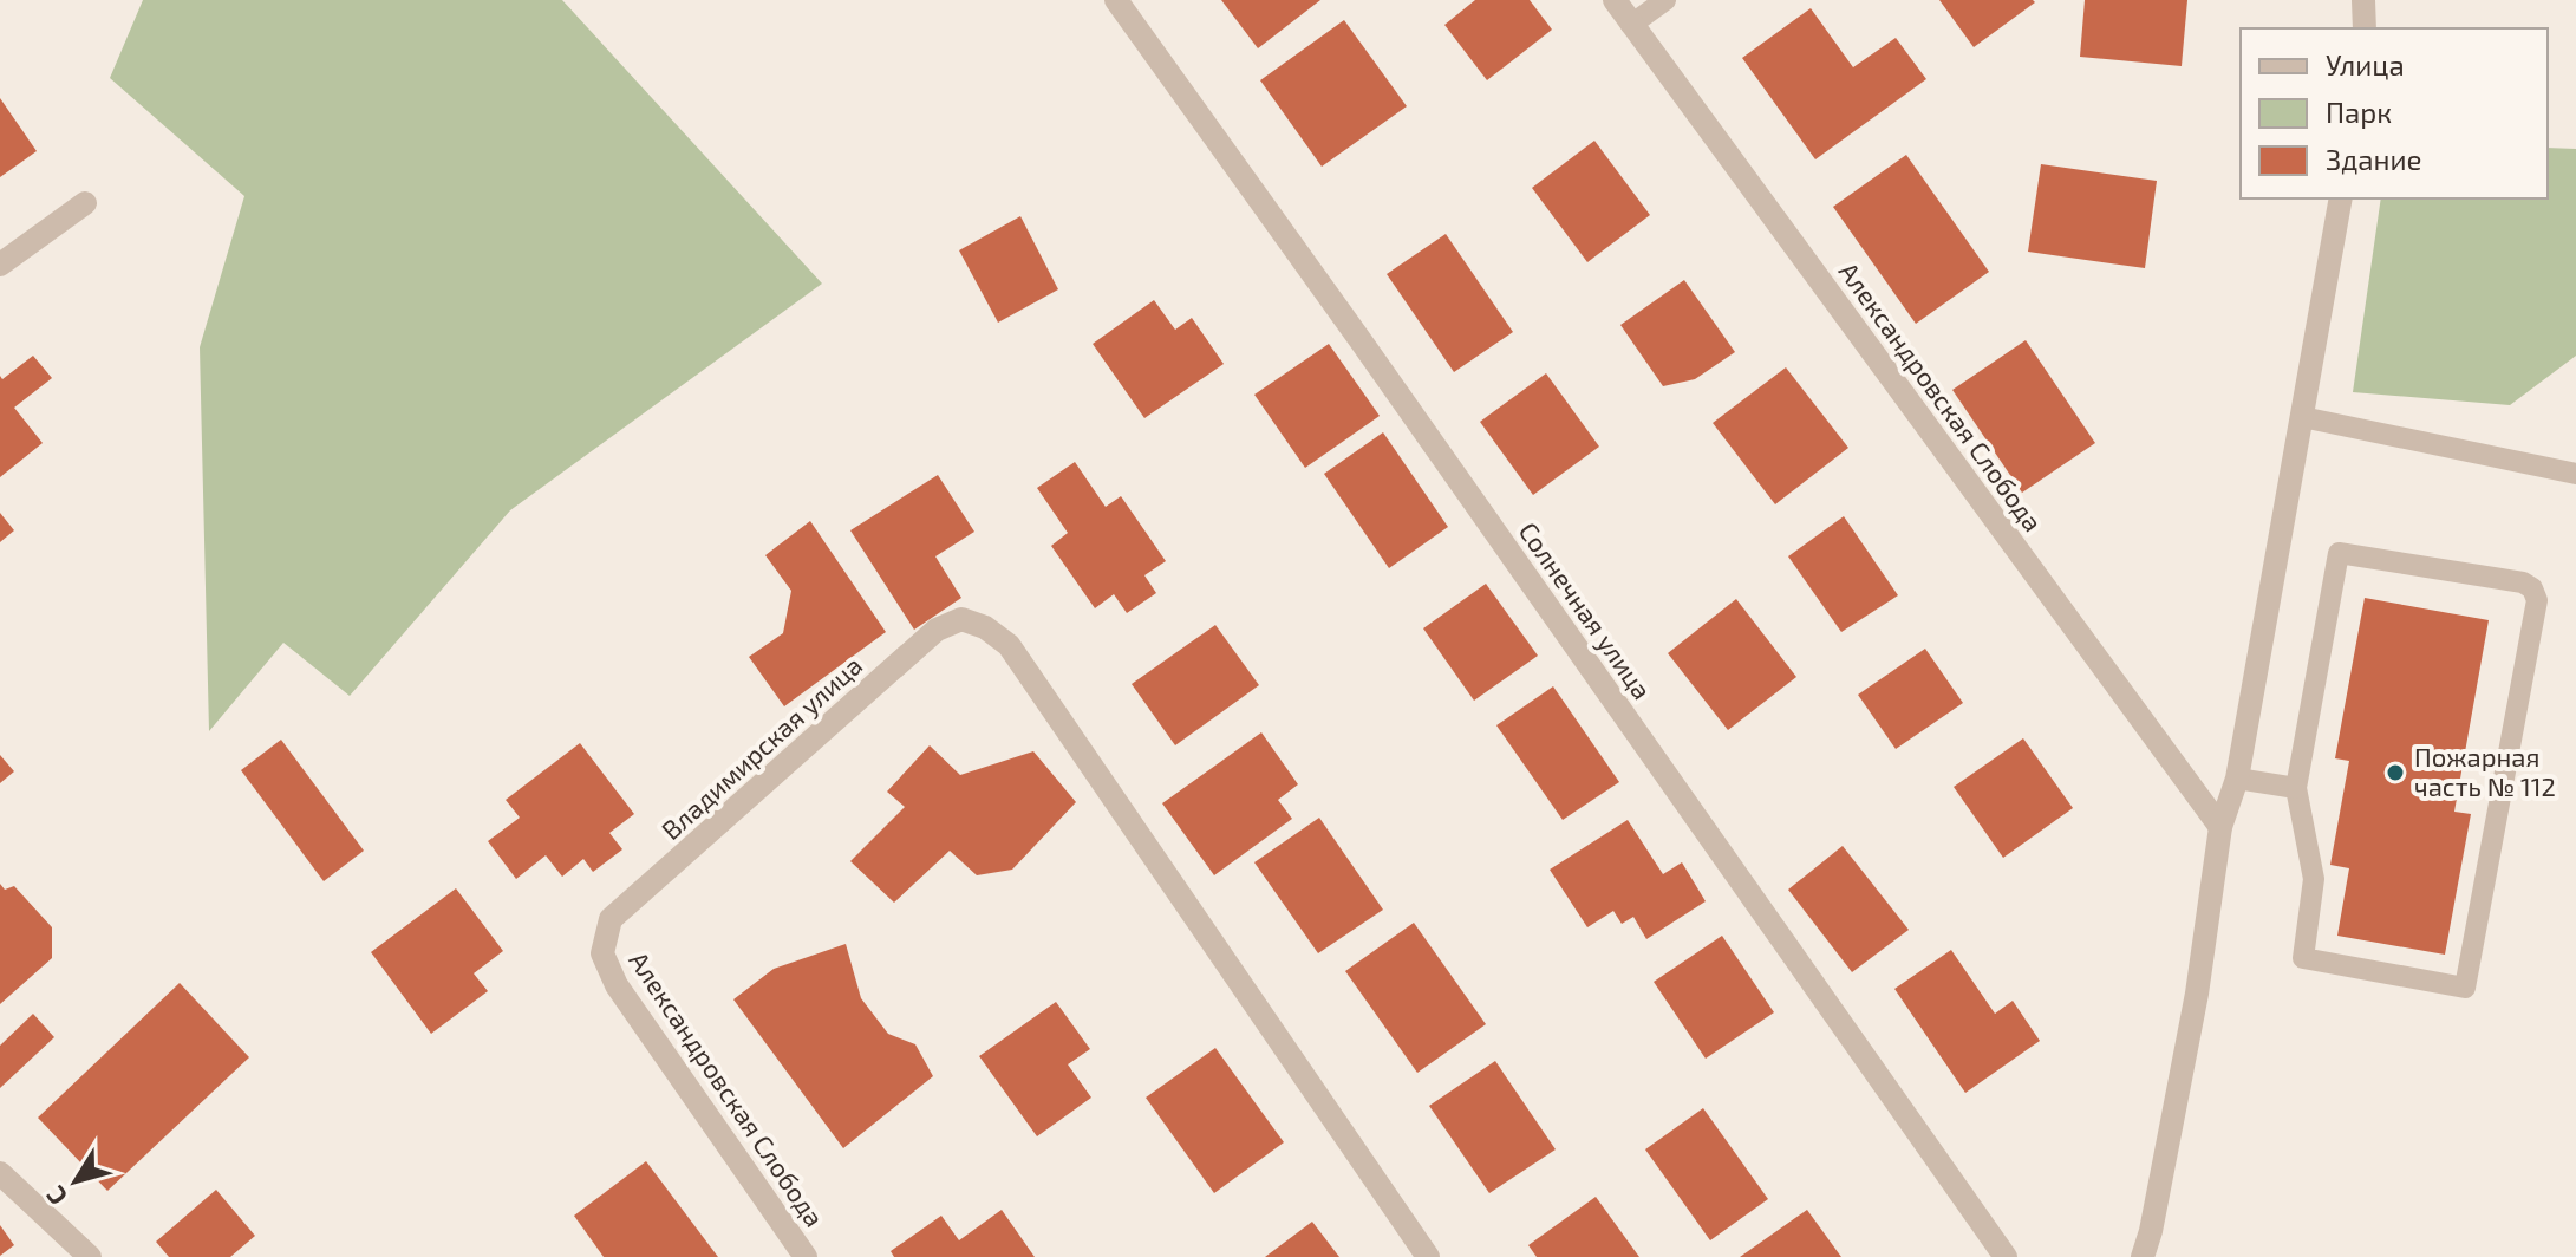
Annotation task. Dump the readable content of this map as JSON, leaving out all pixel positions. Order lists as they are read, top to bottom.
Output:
{
  "streets": {
    "street": ["Александровская Слобода", "Солнечная улица", "Владимирская улица"]
  },
  "crossings": [
    ["Александровская Слобода", "Владимирская улица"]
  ],
  "places": ["Пожарная часть № 112"],
  "legend": ["Улица", "Парк", "Здание"],
  "north": "bottom left"
}
